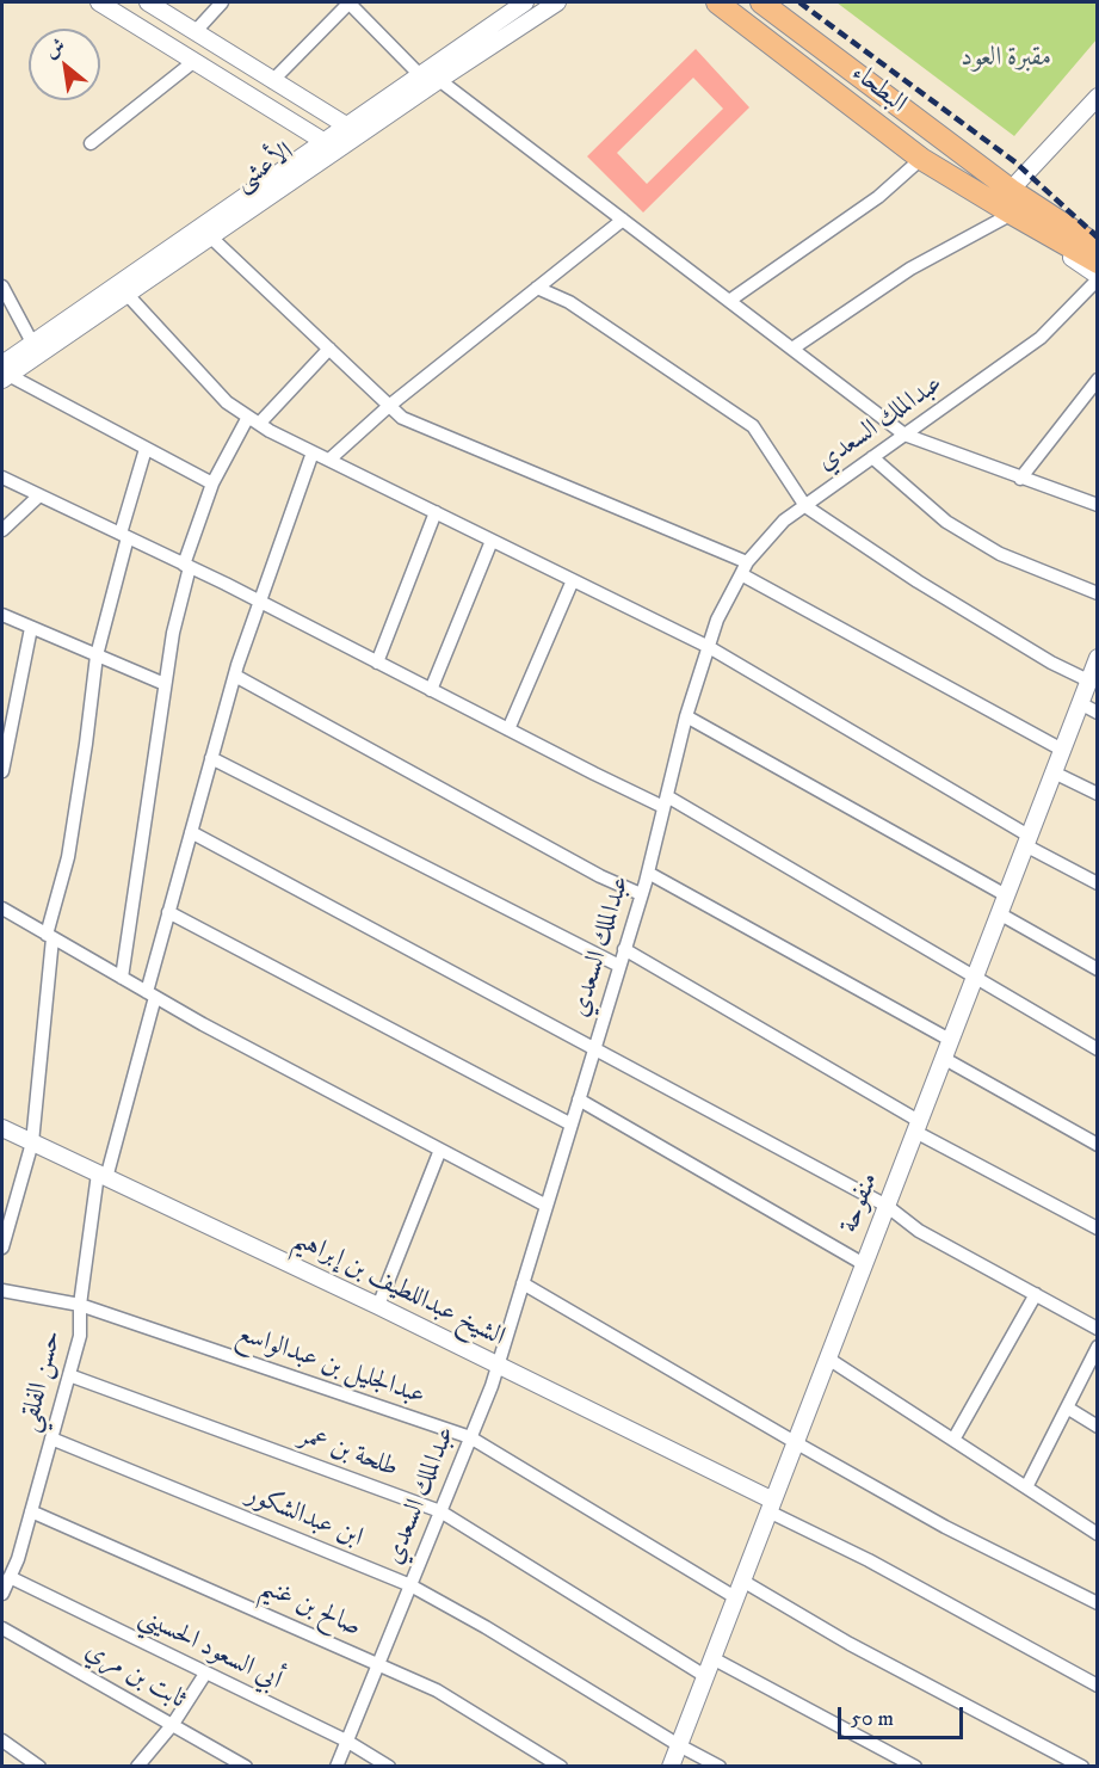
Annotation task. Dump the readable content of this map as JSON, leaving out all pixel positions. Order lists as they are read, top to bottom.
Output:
{
  "streets": {
    "main road": ["البطحاء"],
    "street": [
      "الأعشى",
      "عبدالملك السعدي",
      "منفوحة",
      "الشيخ عبداللطيف بن إبراهيم",
      "عبدالجليل بن عبدالواسع",
      "حسن الفلقي",
      "طلحة بن عمر",
      "ابن عبدالشكور",
      "صالح بن غنيم",
      "أبي السعود الحسيني",
      "ثابت بن مري"
    ]
  },
  "crossings": [
    ["البطحاء", "عبدالملك السعدي"],
    ["عبدالملك السعدي", "الشيخ عبداللطيف بن إبراهيم"],
    ["عبدالملك السعدي", "عبدالجليل بن عبدالواسع"],
    ["عبدالملك السعدي", "طلحة بن عمر"],
    ["عبدالملك السعدي", "ابن عبدالشكور"],
    ["عبدالملك السعدي", "صالح بن غنيم"],
    ["عبدالملك السعدي", "أبي السعود الحسيني"],
    ["منفوحة", "الشيخ عبداللطيف بن إبراهيم"],
    ["منفوحة", "عبدالجليل بن عبدالواسع"],
    ["منفوحة", "طلحة بن عمر"],
    ["منفوحة", "ابن عبدالشكور"],
    ["الشيخ عبداللطيف بن إبراهيم", "حسن الفلقي"],
    ["عبدالجليل بن عبدالواسع", "حسن الفلقي"],
    ["حسن الفلقي", "طلحة بن عمر"],
    ["حسن الفلقي", "ابن عبدالشكور"],
    ["حسن الفلقي", "صالح بن غنيم"],
    ["حسن الفلقي", "أبي السعود الحسيني"]
  ],
  "parks": ["مقبرة العود"],
  "scale_bar": "50 m",
  "north": "top left"
}
